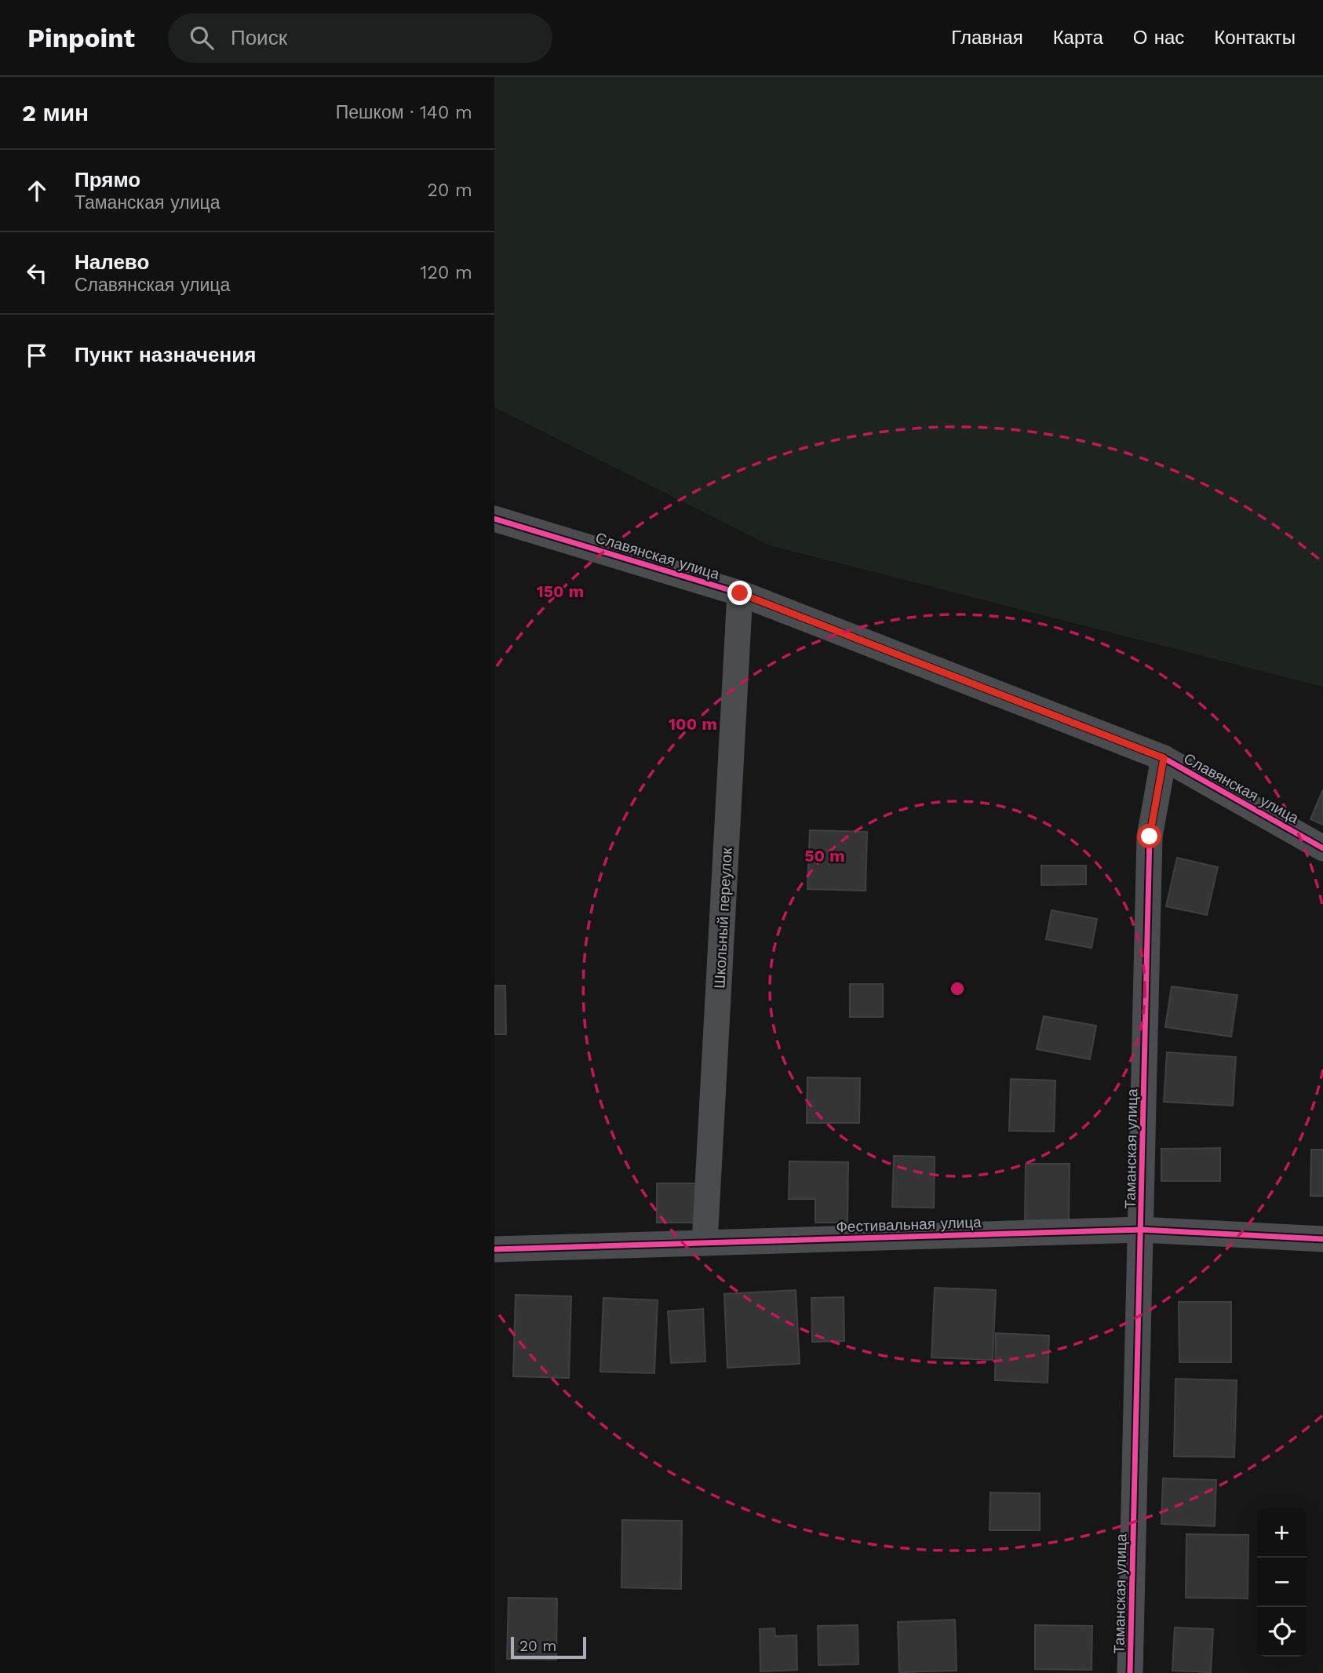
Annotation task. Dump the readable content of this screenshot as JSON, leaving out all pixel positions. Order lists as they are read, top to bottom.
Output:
{
  "streets": {
    "street": [
      "Славянская улица",
      "Школьный переулок",
      "Таманская улица",
      "Фестивальная улица"
    ]
  },
  "crossings": [
    ["Славянская улица", "Школьный переулок"],
    ["Славянская улица", "Таманская улица"],
    ["Школьный переулок", "Фестивальная улица"],
    ["Таманская улица", "Фестивальная улица"]
  ],
  "scale_bar": "20 m",
  "page": {
    "header": "Pinpoint",
    "search": "Поиск",
    "nav": [
      "Главная",
      "Карта",
      "О нас",
      "Контакты"
    ],
    "heading": ["2 мин", "Пешком · 140 m"],
    "list": [
      ["Прямо", "Таманская улица", "20 m"],
      ["Налево", "Славянская улица", "120 m"],
      "Пункт назначения"
    ],
    "map_buttons": ["+", "−"],
    "scale": "20 m"
  },
  "rings": ["150 m", "100 m", "50 m"]
}
